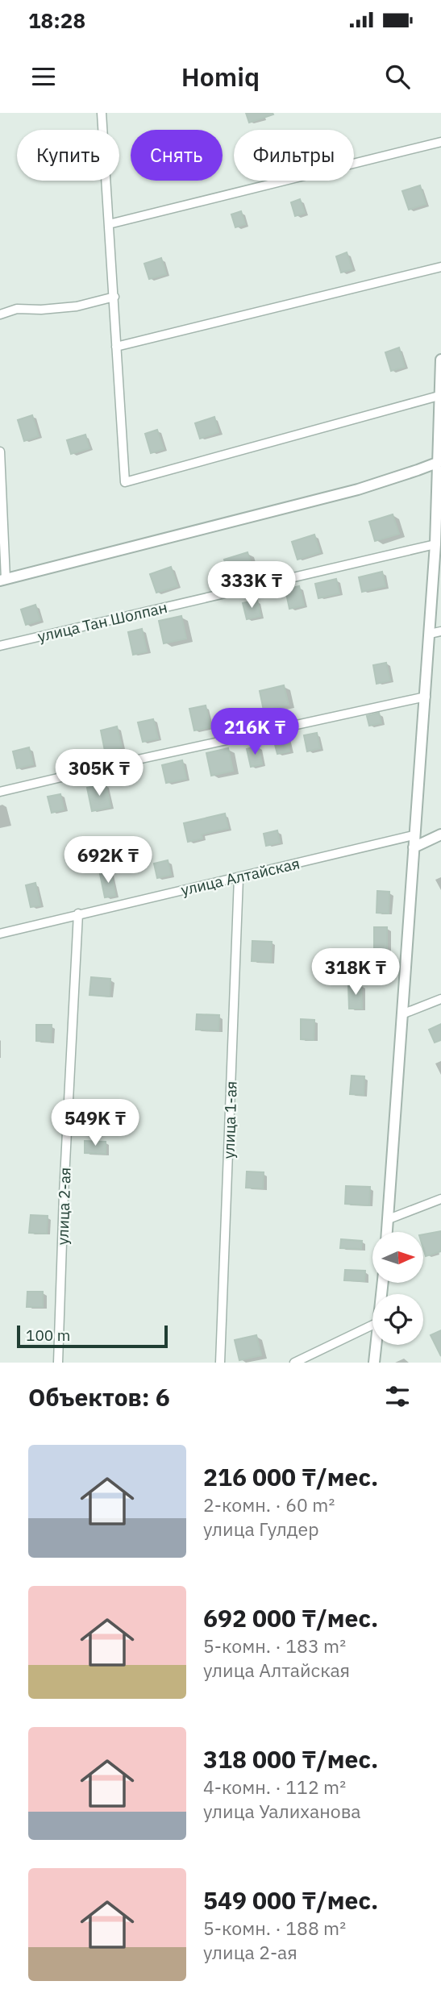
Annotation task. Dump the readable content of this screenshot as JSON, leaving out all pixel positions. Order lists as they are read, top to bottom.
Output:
{
  "streets": {
    "street": [
      "улица Тан Шолпан",
      "улица Алтайская",
      "улица 1-ая",
      "улица 2-ая"
    ]
  },
  "crossings": [
    ["улица Алтайская", "улица 1-ая"],
    ["улица Алтайская", "улица 2-ая"]
  ],
  "scale_bar": "100 m",
  "north": "right",
  "page": {
    "status": "18:28",
    "header": "Homiq",
    "chip": ["Купить", "Снять", "Фильтры"],
    "price": [
      "333K ₸",
      "216K ₸",
      "305K ₸",
      "692K ₸",
      "318K ₸",
      "549K ₸"
    ],
    "scale": "100 m",
    "heading": "Объектов: 6",
    "list": [
      {
        "name": "216 000 ₸/мес.",
        "note": "2-комн. · 60 m² · улица Гулдер"
      },
      {
        "name": "692 000 ₸/мес.",
        "note": "5-комн. · 183 m² · улица Алтайская"
      },
      {
        "name": "318 000 ₸/мес.",
        "note": "4-комн. · 112 m² · улица Уалиханова"
      },
      {
        "name": "549 000 ₸/мес.",
        "note": "5-комн. · 188 m² · улица 2-ая"
      }
    ]
  }
}
